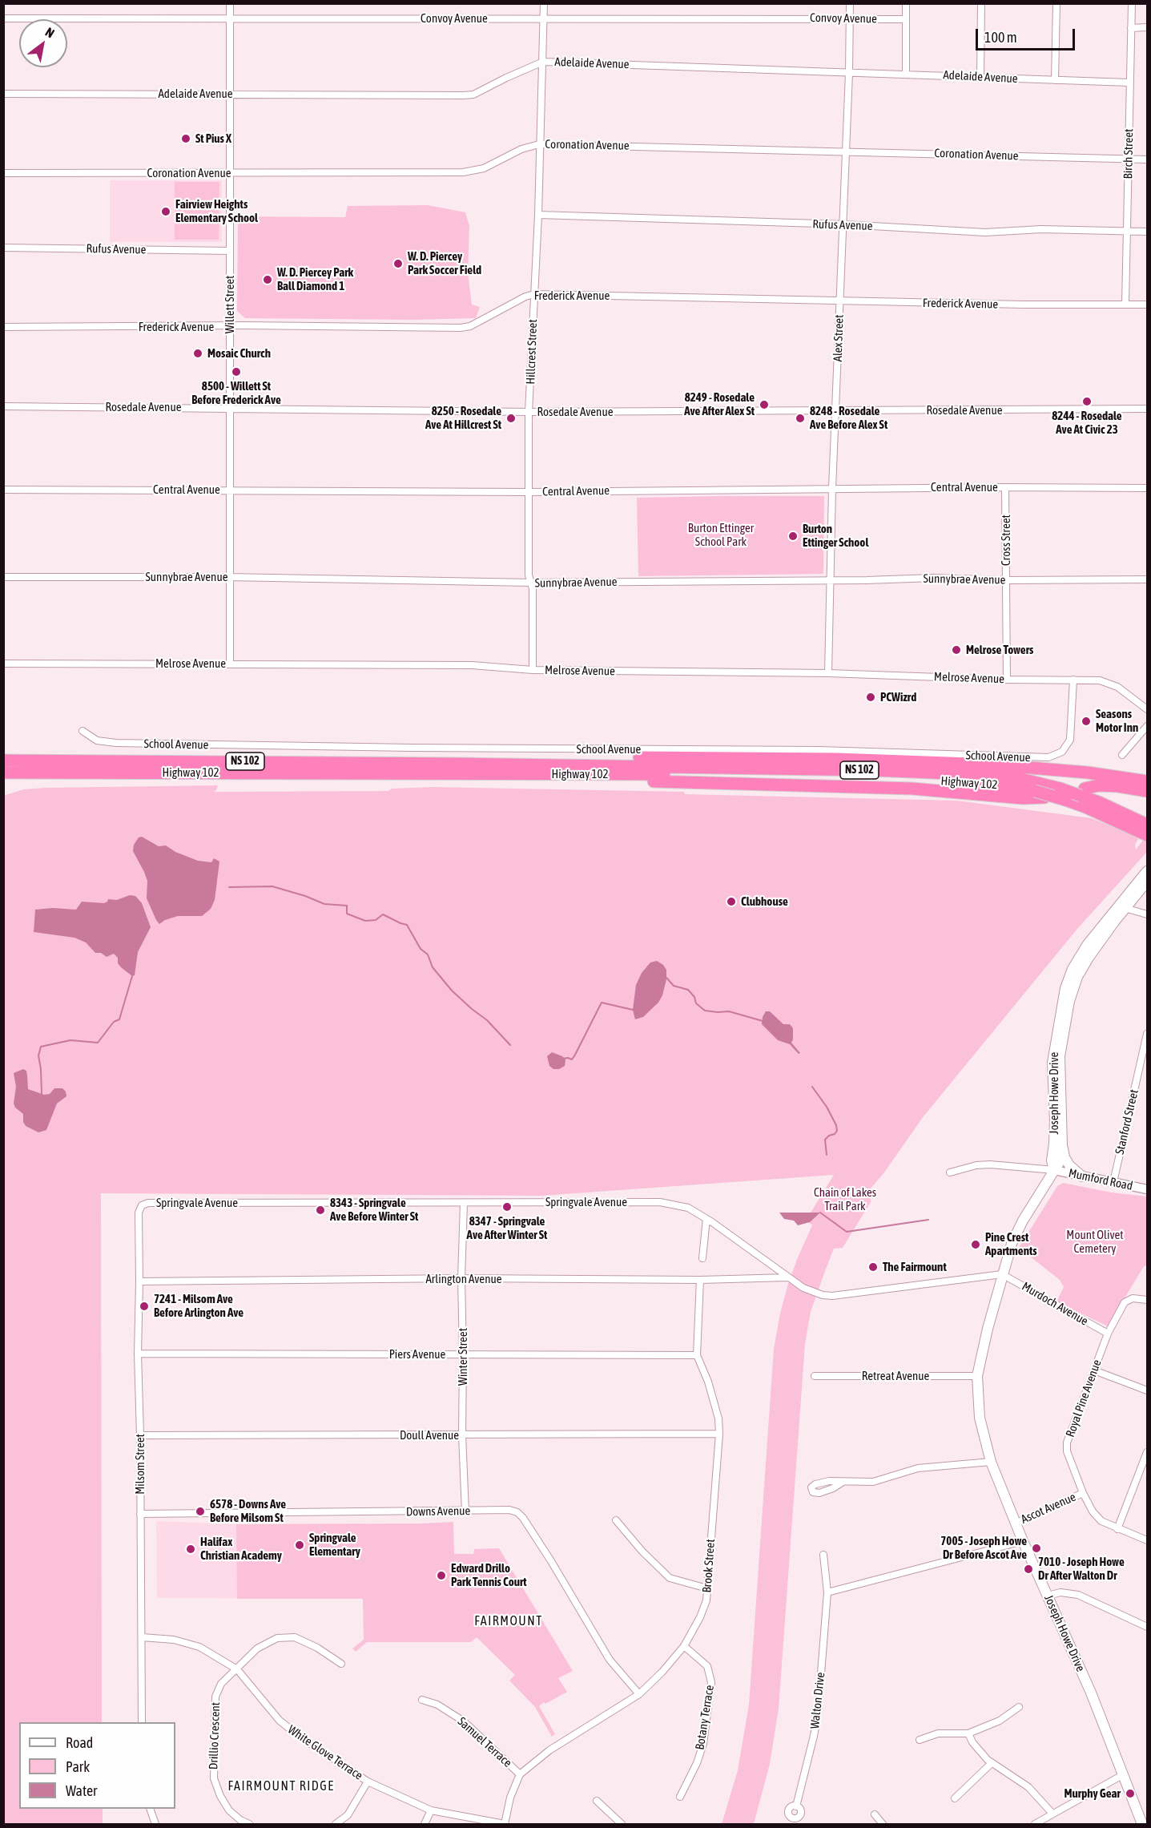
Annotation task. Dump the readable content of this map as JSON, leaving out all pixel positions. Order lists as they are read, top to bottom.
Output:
{
  "streets": {
    "highway": ["NS 102", "Highway 102"],
    "main road": ["Joseph Howe Drive"],
    "street": [
      "Convoy Avenue",
      "Adelaide Avenue",
      "Coronation Avenue",
      "Birch Street",
      "Rufus Avenue",
      "Frederick Avenue",
      "Willett Street",
      "Alex Street",
      "Hillcrest Street",
      "Rosedale Avenue",
      "Central Avenue",
      "Cross Street",
      "Sunnybrae Avenue",
      "Melrose Avenue",
      "School Avenue",
      "Stanford Street",
      "Mumford Road",
      "Springvale Avenue",
      "Arlington Avenue",
      "Murdoch Avenue",
      "Piers Avenue",
      "Winter Street",
      "Retreat Avenue",
      "Royal Pine Avenue",
      "Doull Avenue",
      "Milsom Street",
      "Ascot Avenue",
      "Downs Avenue",
      "Brook Street",
      "Walton Drive",
      "Botany Terrace",
      "Drillio Crescent",
      "Samuel Terrace",
      "White Glove Terrace"
    ]
  },
  "crossings": [
    ["Convoy Avenue", "Willett Street"],
    ["Convoy Avenue", "Alex Street"],
    ["Convoy Avenue", "Hillcrest Street"],
    ["Adelaide Avenue", "Birch Street"],
    ["Adelaide Avenue", "Willett Street"],
    ["Adelaide Avenue", "Alex Street"],
    ["Adelaide Avenue", "Hillcrest Street"],
    ["Coronation Avenue", "Birch Street"],
    ["Coronation Avenue", "Willett Street"],
    ["Coronation Avenue", "Alex Street"],
    ["Coronation Avenue", "Hillcrest Street"],
    ["Birch Street", "Rufus Avenue"],
    ["Birch Street", "Frederick Avenue"],
    ["Rufus Avenue", "Willett Street"],
    ["Rufus Avenue", "Alex Street"],
    ["Rufus Avenue", "Hillcrest Street"],
    ["Frederick Avenue", "Willett Street"],
    ["Frederick Avenue", "Alex Street"],
    ["Frederick Avenue", "Hillcrest Street"],
    ["Willett Street", "Rosedale Avenue"],
    ["Willett Street", "Central Avenue"],
    ["Willett Street", "Sunnybrae Avenue"],
    ["Willett Street", "Melrose Avenue"],
    ["Alex Street", "Rosedale Avenue"],
    ["Alex Street", "Central Avenue"],
    ["Alex Street", "Sunnybrae Avenue"],
    ["Alex Street", "Melrose Avenue"],
    ["Hillcrest Street", "Rosedale Avenue"],
    ["Hillcrest Street", "Central Avenue"],
    ["Hillcrest Street", "Sunnybrae Avenue"],
    ["Hillcrest Street", "Melrose Avenue"],
    ["Central Avenue", "Cross Street"],
    ["Cross Street", "Sunnybrae Avenue"],
    ["Cross Street", "Melrose Avenue"],
    ["Melrose Avenue", "School Avenue"],
    ["Joseph Howe Drive", "Mumford Road"],
    ["Joseph Howe Drive", "Springvale Avenue"],
    ["Joseph Howe Drive", "Murdoch Avenue"],
    ["Joseph Howe Drive", "Retreat Avenue"],
    ["Joseph Howe Drive", "Ascot Avenue"],
    ["Stanford Street", "Mumford Road"],
    ["Springvale Avenue", "Arlington Avenue"],
    ["Springvale Avenue", "Murdoch Avenue"],
    ["Springvale Avenue", "Winter Street"],
    ["Springvale Avenue", "Milsom Street"],
    ["Arlington Avenue", "Winter Street"],
    ["Arlington Avenue", "Milsom Street"],
    ["Arlington Avenue", "Brook Street"],
    ["Murdoch Avenue", "Royal Pine Avenue"],
    ["Piers Avenue", "Winter Street"],
    ["Piers Avenue", "Milsom Street"],
    ["Piers Avenue", "Brook Street"],
    ["Winter Street", "Doull Avenue"],
    ["Winter Street", "Downs Avenue"],
    ["Royal Pine Avenue", "Ascot Avenue"],
    ["Doull Avenue", "Milsom Street"],
    ["Doull Avenue", "Brook Street"],
    ["Milsom Street", "Downs Avenue"],
    ["Milsom Street", "White Glove Terrace"],
    ["Downs Avenue", "Brook Street"],
    ["Brook Street", "Botany Terrace"],
    ["Brook Street", "Samuel Terrace"],
    ["Brook Street", "White Glove Terrace"],
    ["Drillio Crescent", "White Glove Terrace"]
  ],
  "districts": ["FAIRMOUNT", "FAIRMOUNT RIDGE"],
  "parks": ["Burton Ettinger School Park", "Chain of Lakes Trail Park", "Mount Olivet Cemetery"],
  "places": [
    "St Pius X",
    "Fairview Heights Elementary School",
    "W. D. Piercey Park Soccer Field",
    "W. D. Piercey Park Ball Diamond 1",
    "Mosaic Church",
    "8500 - Willett St Before Frederick Ave",
    "8244 - Rosedale Ave At Civic 23",
    "8249 - Rosedale Ave After Alex St",
    "8250 - Rosedale Ave At Hillcrest St",
    "8248 - Rosedale Ave Before Alex St",
    "Burton Ettinger School",
    "Melrose Towers",
    "PCWizrd",
    "Seasons Motor Inn",
    "Clubhouse",
    "8347 - Springvale Ave After Winter St",
    "8343 - Springvale Ave Before Winter St",
    "Pine Crest Apartments",
    "The Fairmount",
    "7241 - Milsom Ave Before Arlington Ave",
    "6578 - Downs Ave Before Milsom St",
    "Springvale Elementary",
    "7005 - Joseph Howe Dr Before Ascot Ave",
    "Halifax Christian Academy",
    "7010 - Joseph Howe Dr After Walton Dr",
    "Edward Drillo Park Tennis Court",
    "Murphy Gear"
  ],
  "legend": ["Road", "Park", "Water"],
  "scale_bar": "100 m",
  "north": "top right"
}
